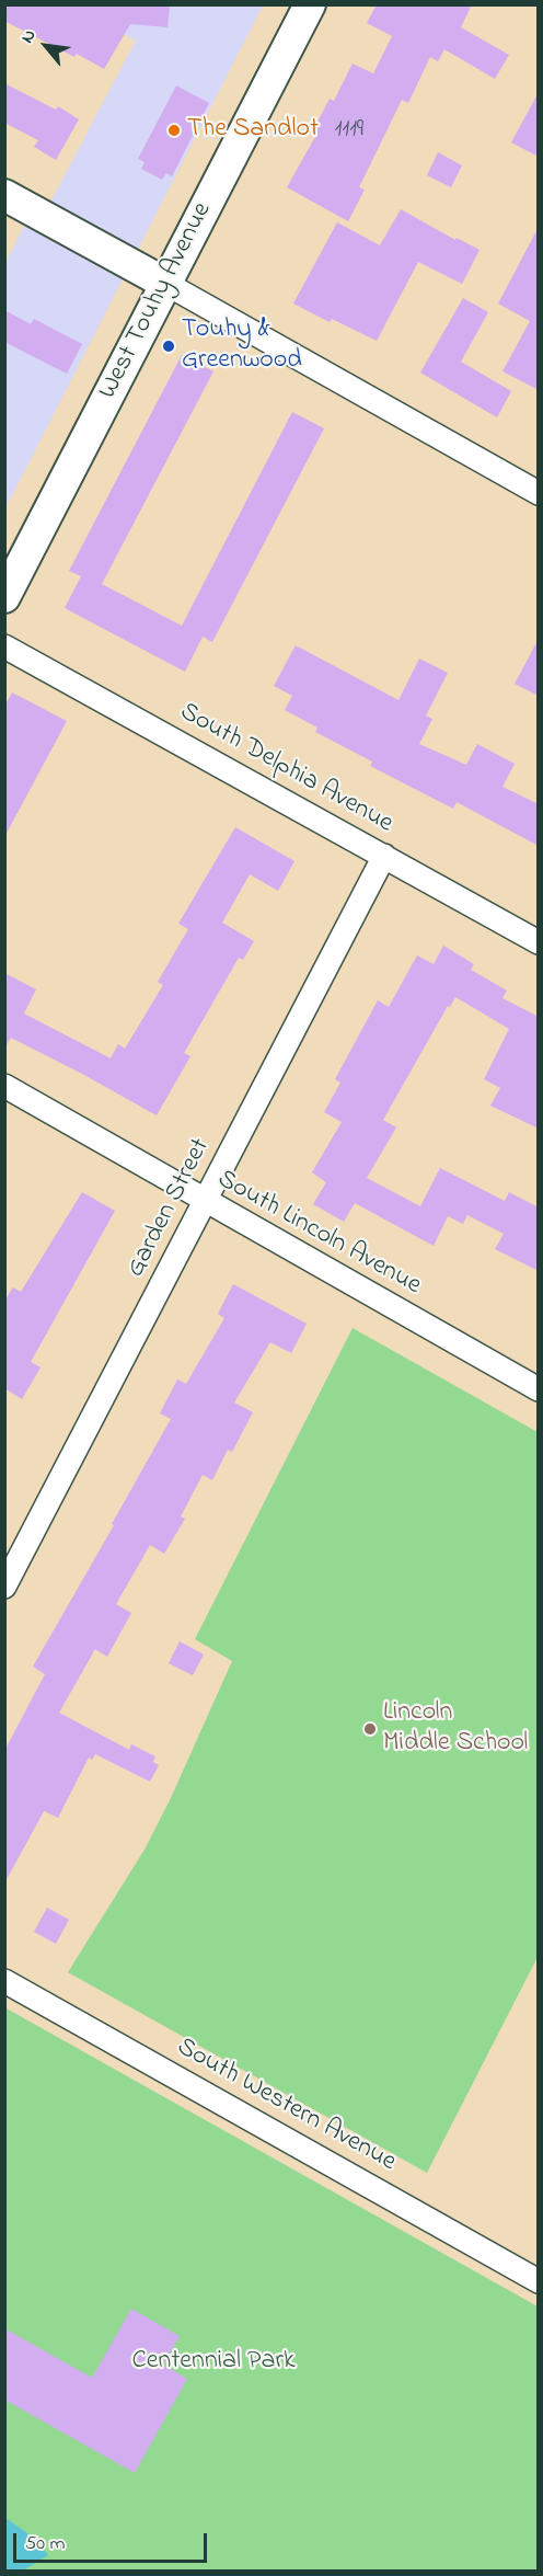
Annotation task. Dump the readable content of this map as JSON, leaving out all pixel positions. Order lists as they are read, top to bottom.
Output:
{
  "streets": {
    "main road": ["West Touhy Avenue"],
    "street": [
      "South Delphia Avenue",
      "Garden Street",
      "South Lincoln Avenue",
      "South Western Avenue"
    ]
  },
  "crossings": [
    ["South Delphia Avenue", "Garden Street"],
    ["Garden Street", "South Lincoln Avenue"]
  ],
  "parks": ["Centennial Park"],
  "places": ["The Sandlot", "Touhy & Greenwood", "Lincoln Middle School"],
  "house_numbers": ["1119"],
  "scale_bar": "50 m",
  "north": "top left"
}
